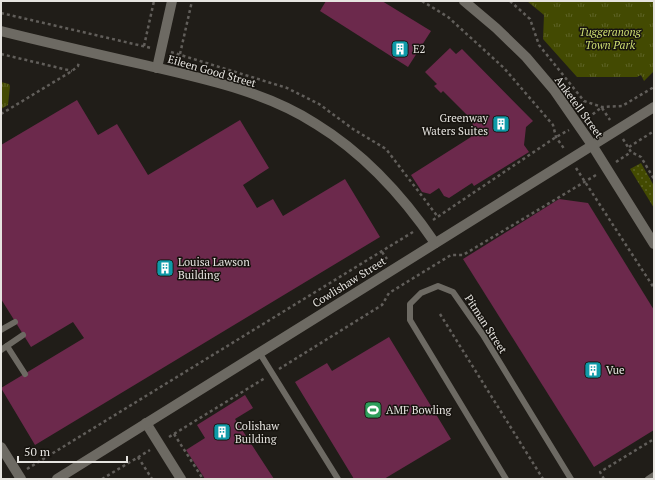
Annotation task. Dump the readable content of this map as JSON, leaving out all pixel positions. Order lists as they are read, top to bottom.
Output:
{
  "streets": {
    "street": ["Eileen Good Street", "Anketell Street", "Cowlishaw Street"],
    "lane": ["Pitman Street"]
  },
  "crossings": [
    ["Eileen Good Street", "Cowlishaw Street"],
    ["Anketell Street", "Cowlishaw Street"]
  ],
  "parks": ["Tuggeranong Town Park"],
  "places": {
    "building": [
      "E2",
      "Greenway Waters Suites",
      "Louisa Lawson Building",
      "Vue",
      "Colishaw Building"
    ],
    "sports": ["AMF Bowling"]
  },
  "scale_bar": "50 m"
}
